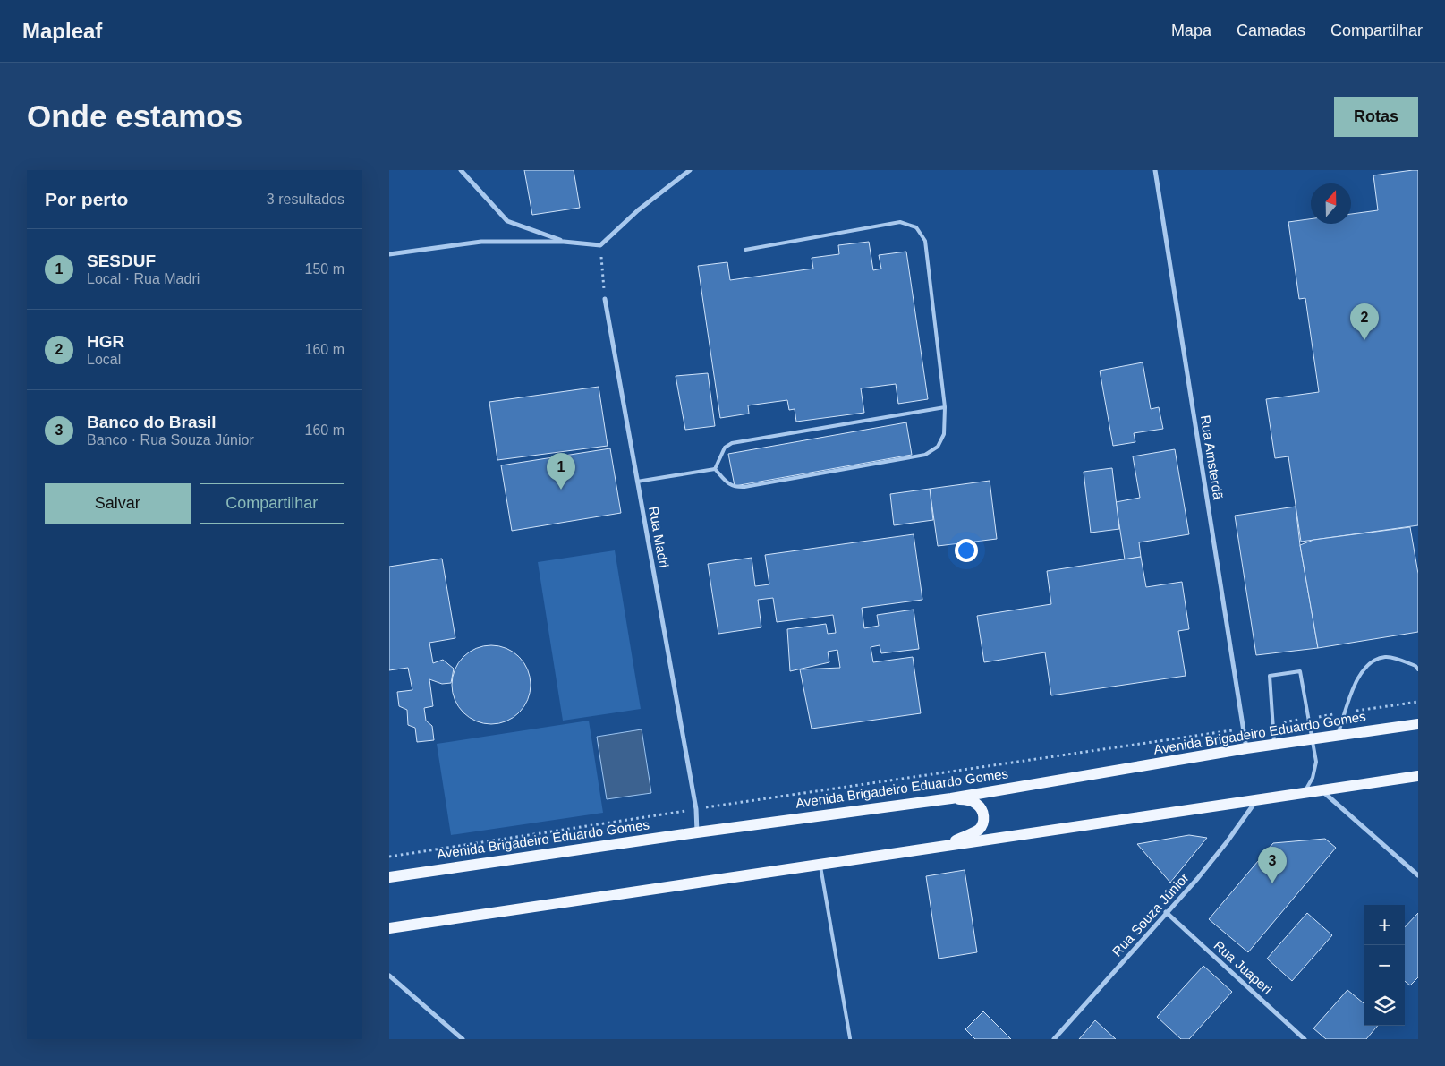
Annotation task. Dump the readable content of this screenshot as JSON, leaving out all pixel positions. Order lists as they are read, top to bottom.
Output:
{
  "streets": {
    "main road": ["Avenida Brigadeiro Eduardo Gomes"],
    "street": [
      "Rua Amsterdã",
      "Rua Madri",
      "Rua Souza Júnior",
      "Rua Juaperi"
    ]
  },
  "crossings": [
    ["Rua Amsterdã", "Avenida Brigadeiro Eduardo Gomes"],
    ["Rua Madri", "Avenida Brigadeiro Eduardo Gomes"],
    ["Rua Souza Júnior", "Rua Juaperi"]
  ],
  "north": "top",
  "page": {
    "header": "Mapleaf",
    "nav": ["Mapa", "Camadas", "Compartilhar"],
    "buttons": [
      "Rotas",
      ["Salvar", "Compartilhar"]
    ],
    "title": "Onde estamos",
    "heading": ["Por perto", "3 resultados"],
    "list": [
      {
        "mark": "1",
        "name": "SESDUF",
        "note": "Local · Rua Madri",
        "value": "150 m"
      },
      {
        "mark": "2",
        "name": "HGR",
        "note": "Local",
        "value": "160 m"
      },
      {
        "mark": "3",
        "name": "Banco do Brasil",
        "note": "Banco · Rua Souza Júnior",
        "value": "160 m"
      }
    ],
    "pins": ["2", "1", "3"],
    "map_buttons": ["+", "−"]
  }
}
